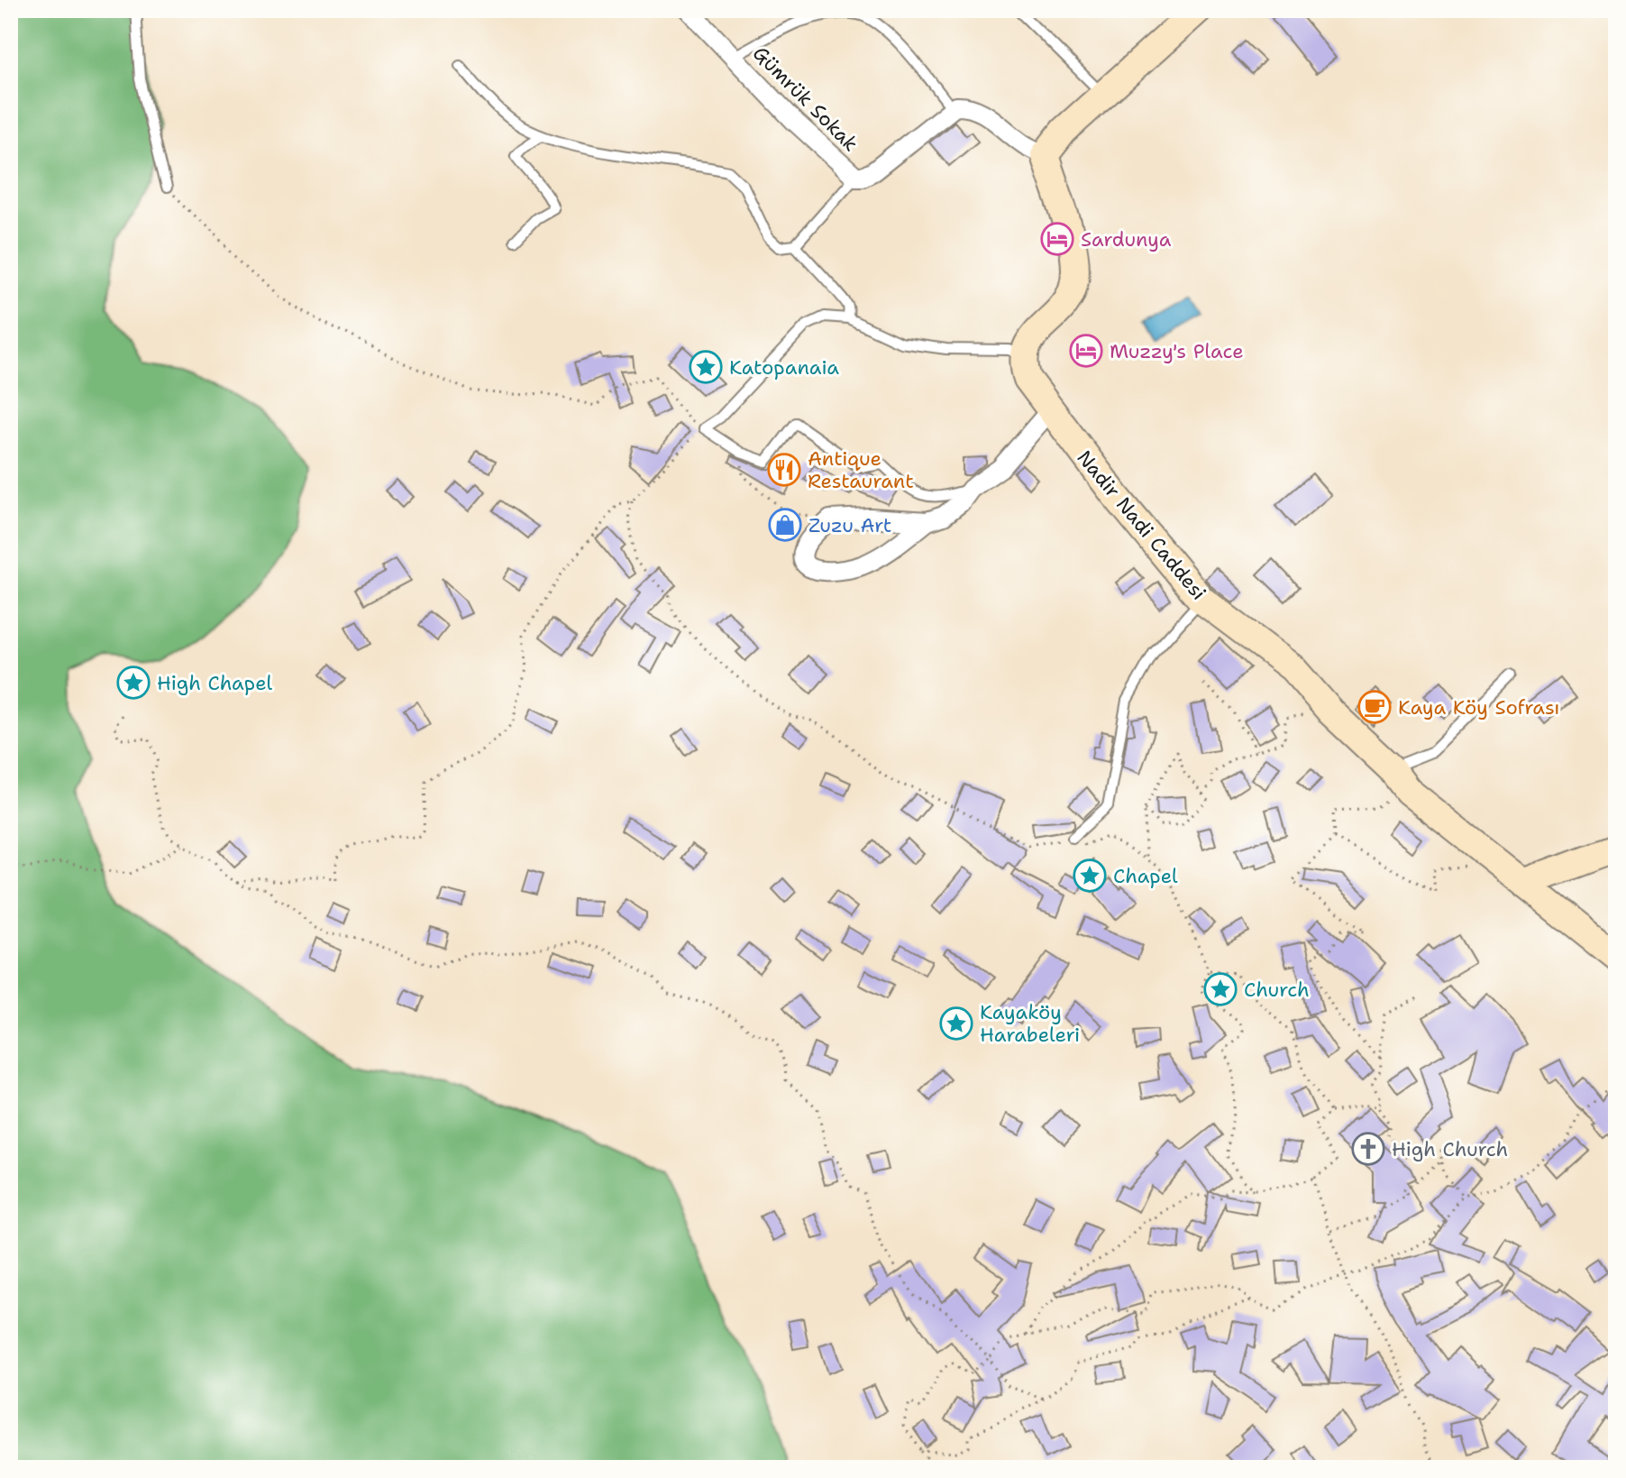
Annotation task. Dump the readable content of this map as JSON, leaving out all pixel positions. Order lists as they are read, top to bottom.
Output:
{
  "streets": {
    "street": ["Gümrük Sokak", "Nadir Nadi Caddesi"]
  },
  "places": {
    "hotel": ["Sardunya", "Muzzy's Place"],
    "place": [
      "Katopanaia",
      "High Chapel",
      "Chapel",
      "Church",
      "Kayaköy Harabeleri"
    ],
    "restaurant": ["Antique Restaurant"],
    "shop": ["Zuzu Art"],
    "cafe": ["Kaya Köy Sofrası"],
    "church": ["High Church"]
  }
}
